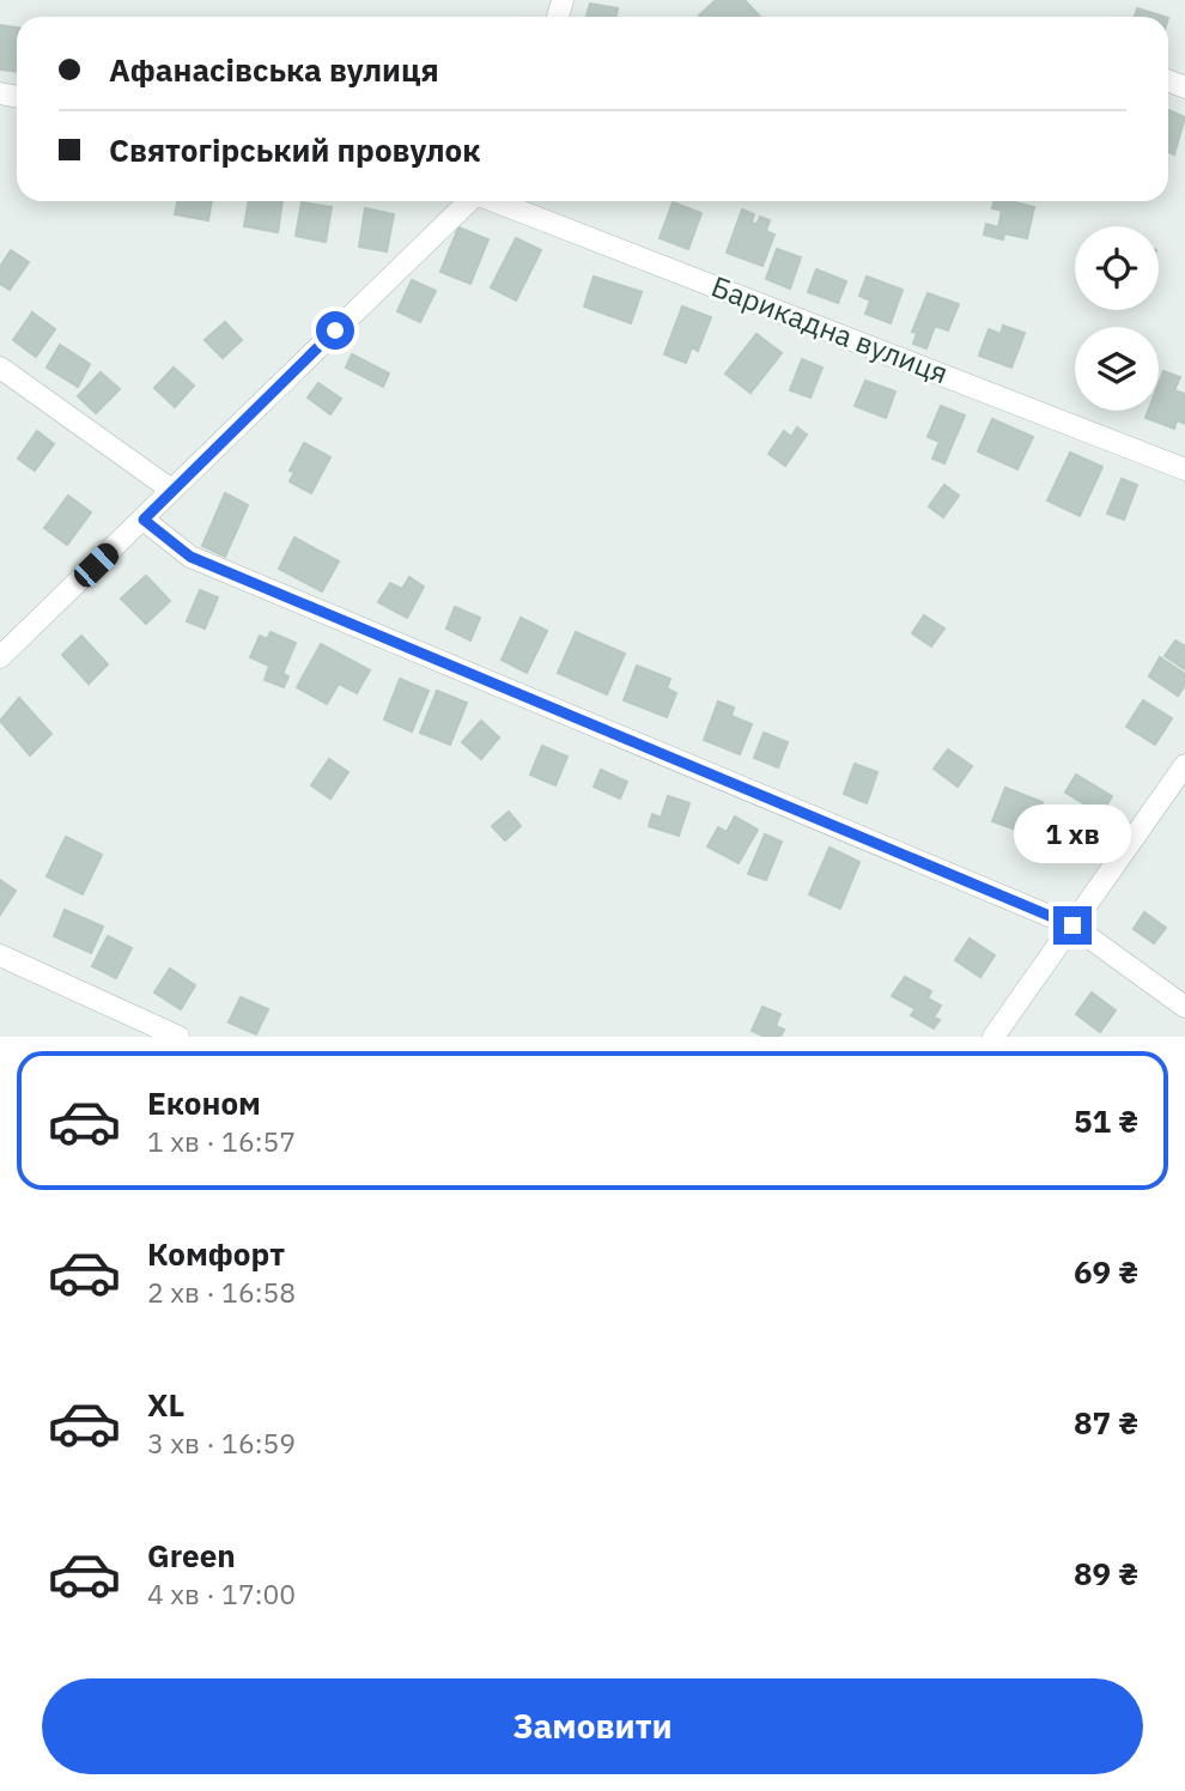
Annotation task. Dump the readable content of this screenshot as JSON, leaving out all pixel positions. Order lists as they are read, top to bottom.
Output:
{
  "streets": {
    "street": ["Барикадна вулиця"]
  },
  "page": {
    "banner": ["Афанасівська вулиця", "Святогірський провулок"],
    "bubble": "1 хв",
    "list": [
      {
        "name": "Економ",
        "note": "1 хв · 16:57",
        "value": "51 ₴"
      },
      {
        "name": "Комфорт",
        "note": "2 хв · 16:58",
        "value": "69 ₴"
      },
      {
        "name": "XL",
        "note": "3 хв · 16:59",
        "value": "87 ₴"
      },
      {
        "name": "Green",
        "note": "4 хв · 17:00",
        "value": "89 ₴"
      }
    ],
    "buttons": "Замовити"
  }
}
